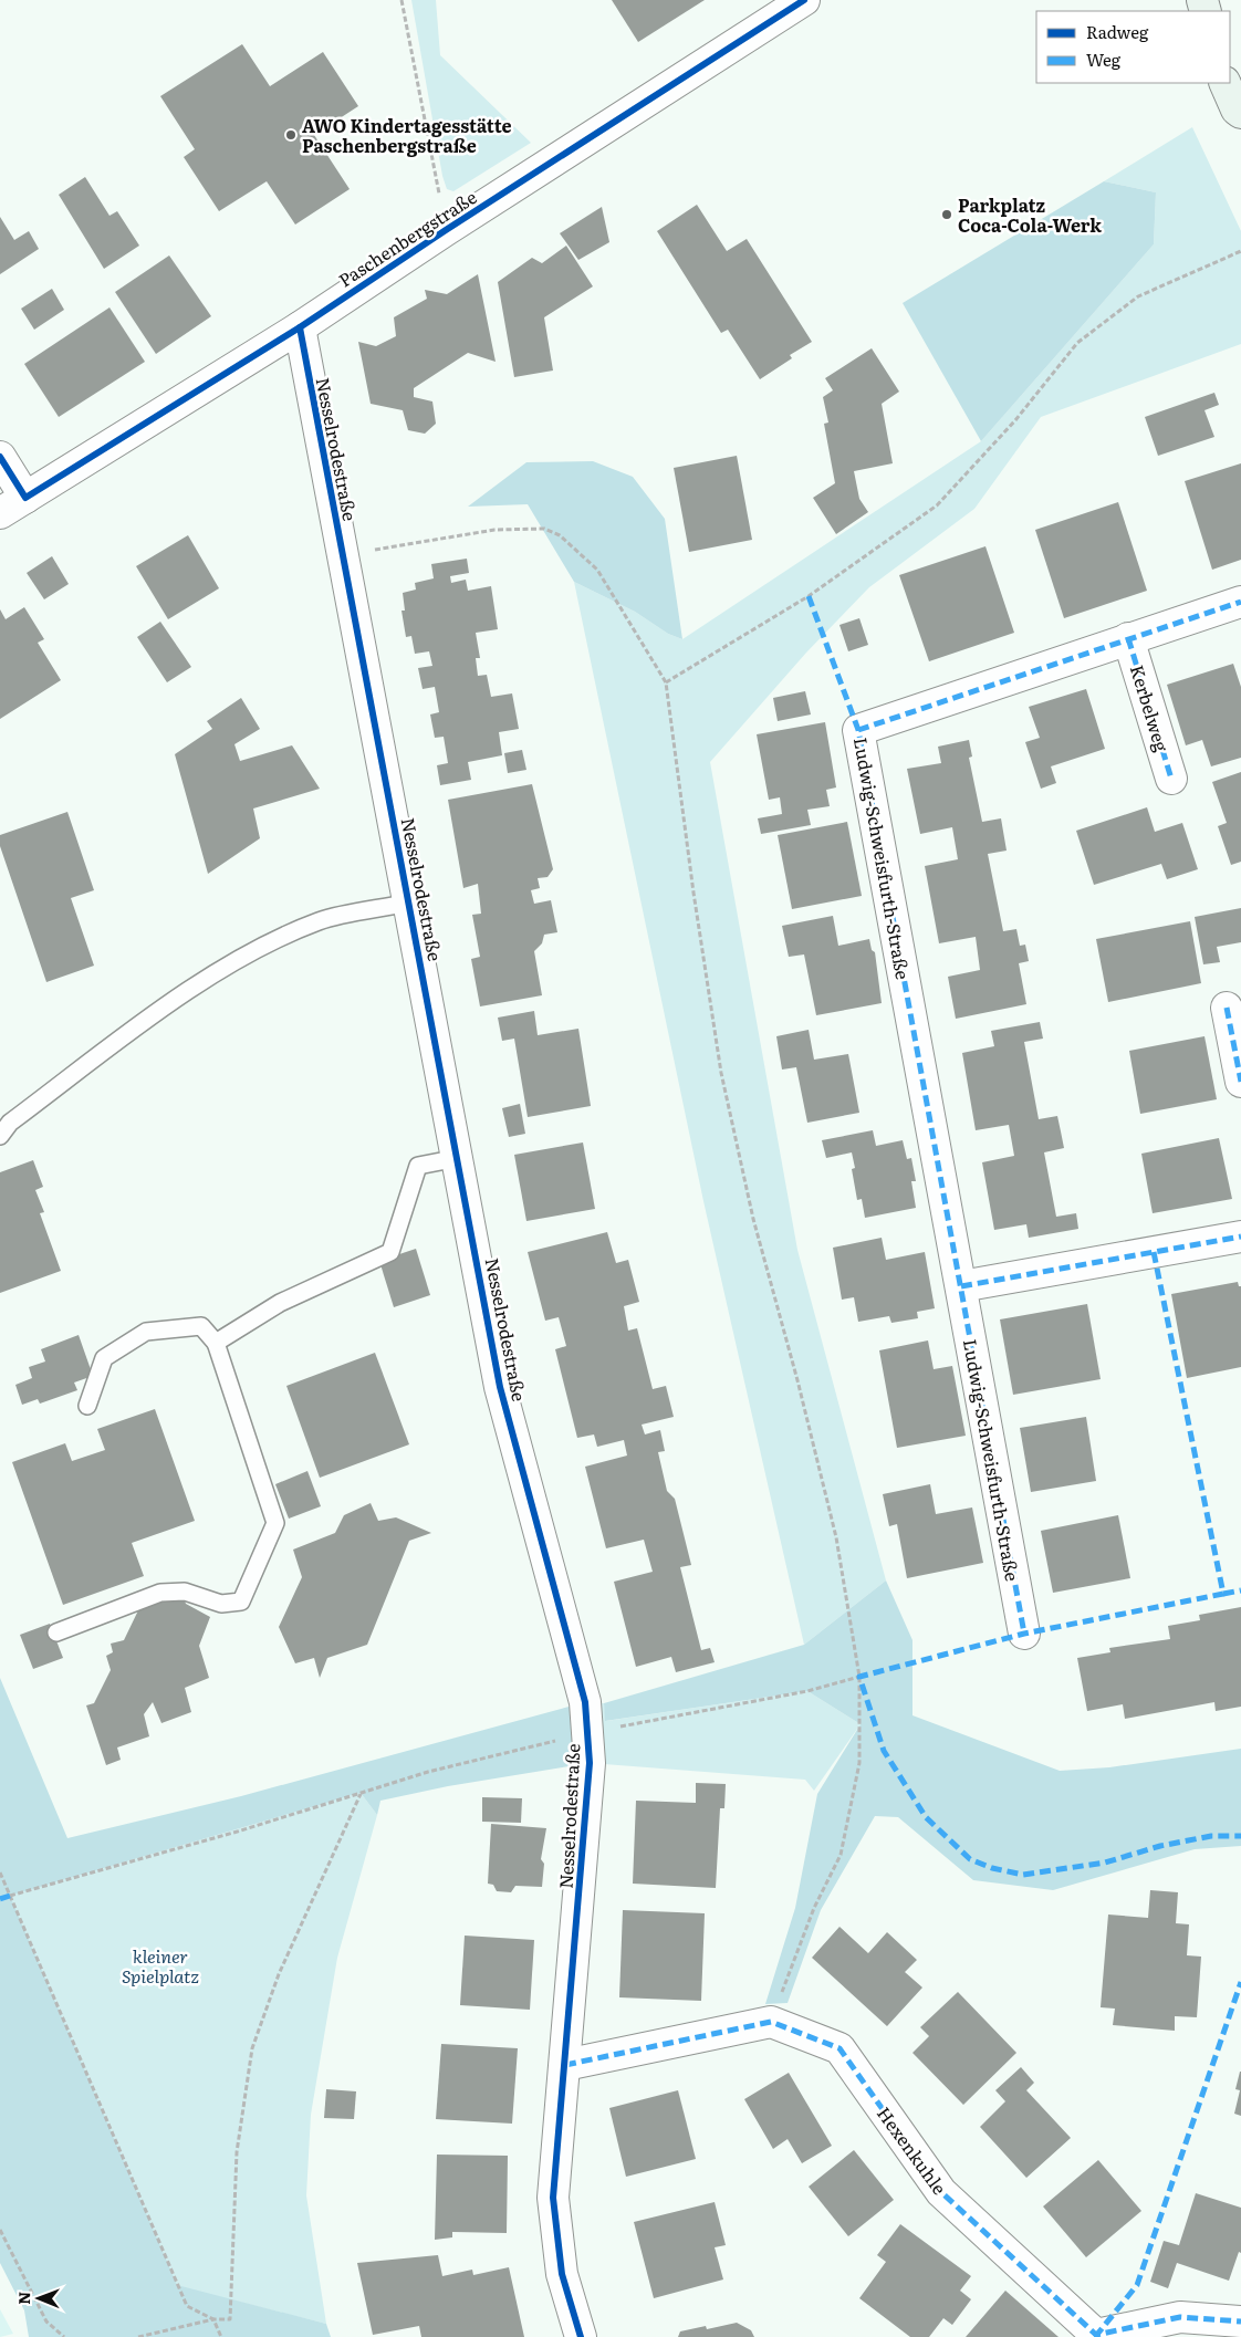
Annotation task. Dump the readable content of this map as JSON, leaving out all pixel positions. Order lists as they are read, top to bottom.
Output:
{
  "streets": {
    "street": [
      "Paschenbergstraße",
      "Nesselrodestraße",
      "Kerbelweg",
      "Ludwig-Schweisfurth-Straße",
      "Hexenkuhle"
    ]
  },
  "crossings": [
    ["Paschenbergstraße", "Nesselrodestraße"],
    ["Kerbelweg", "Ludwig-Schweisfurth-Straße"]
  ],
  "parks": ["kleiner Spielplatz"],
  "places": ["AWO Kindertagesstätte Paschenbergstraße", "Parkplatz Coca-Cola-Werk"],
  "legend": ["Radweg", "Weg"],
  "north": "left"
}
